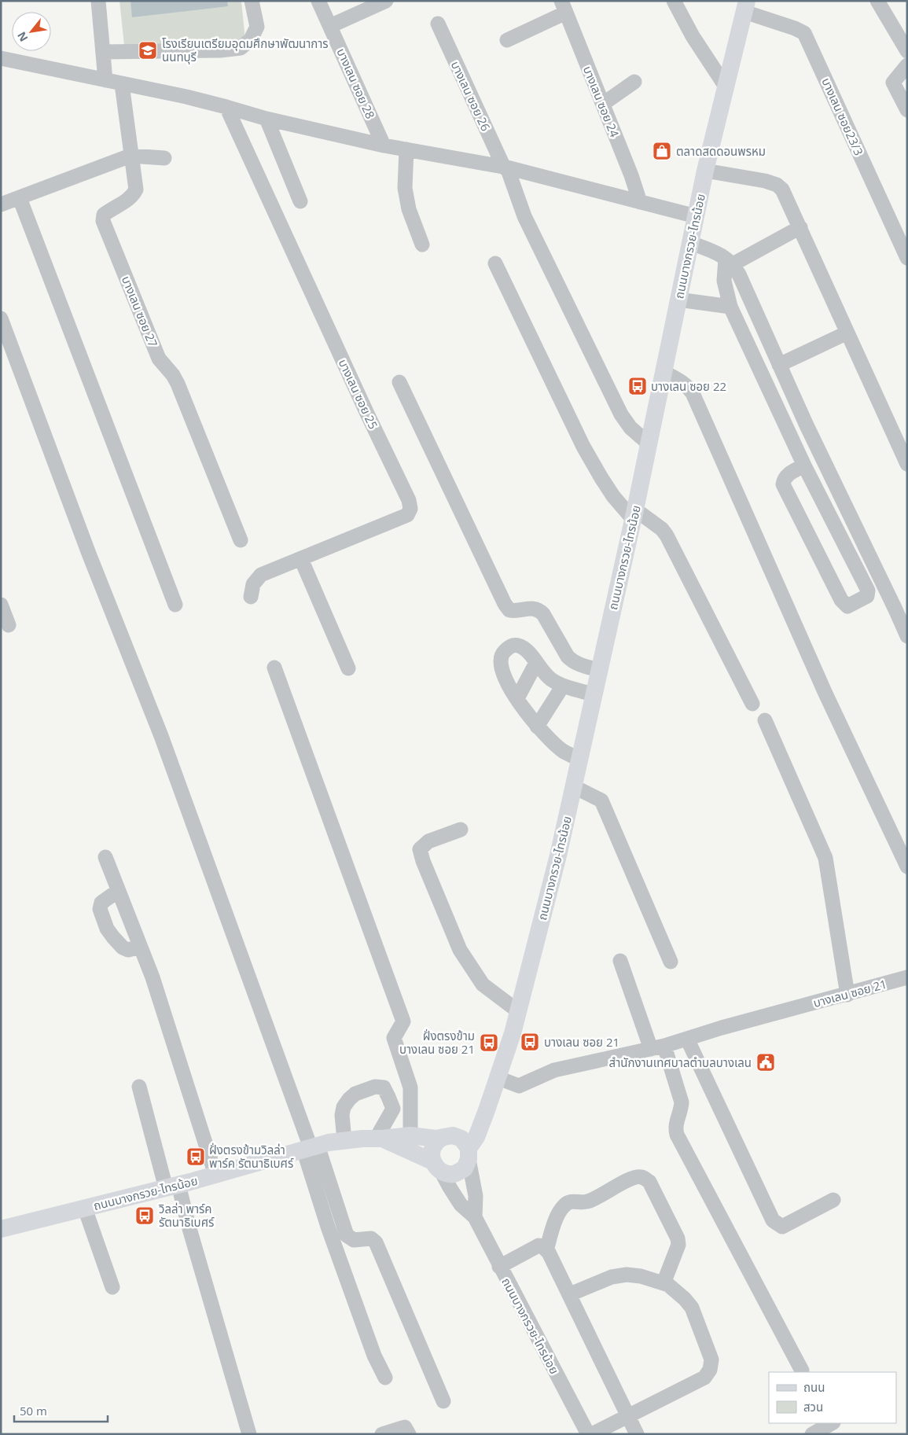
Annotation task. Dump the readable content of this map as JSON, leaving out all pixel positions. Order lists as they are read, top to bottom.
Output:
{
  "streets": {
    "main road": ["ถนนบางกรวย-ไทรน้อย"],
    "street": [
      "บางเลน ซอย 28",
      "บางเลน ซอย 26",
      "บางเลน ซอย 24",
      "บางเลน ซอย23/3",
      "บางเลน ซอย 27",
      "บางเลน ซอย 25",
      "บางเลน ซอย 21"
    ]
  },
  "crossings": [
    ["บางเลน ซอย23/3", "ถนนบางกรวย-ไทรน้อย"],
    ["ถนนบางกรวย-ไทรน้อย", "บางเลน ซอย 21"]
  ],
  "places": {
    "school or university": ["โรงเรียนเตรียมอุดมศึกษาพัฒนาการ นนทบุรี"],
    "shop": ["ตลาดสดดอนพรหม"],
    "bus stop": [
      "บางเลน ซอย 22",
      "บางเลน ซอย 21",
      "ฝั่งตรงข้าม บางเลน ซอย 21",
      "ฝั่งตรงข้ามวิลล่า พาร์ค รัตนาธิเบศร์",
      "วิลล่า พาร์ค รัตนาธิเบศร์"
    ],
    "public building": ["สำนักงานเทศบาลตำบลบางเลน"]
  },
  "legend": ["ถนน", "สวน"],
  "scale_bar": "50 m",
  "north": "bottom left"
}
